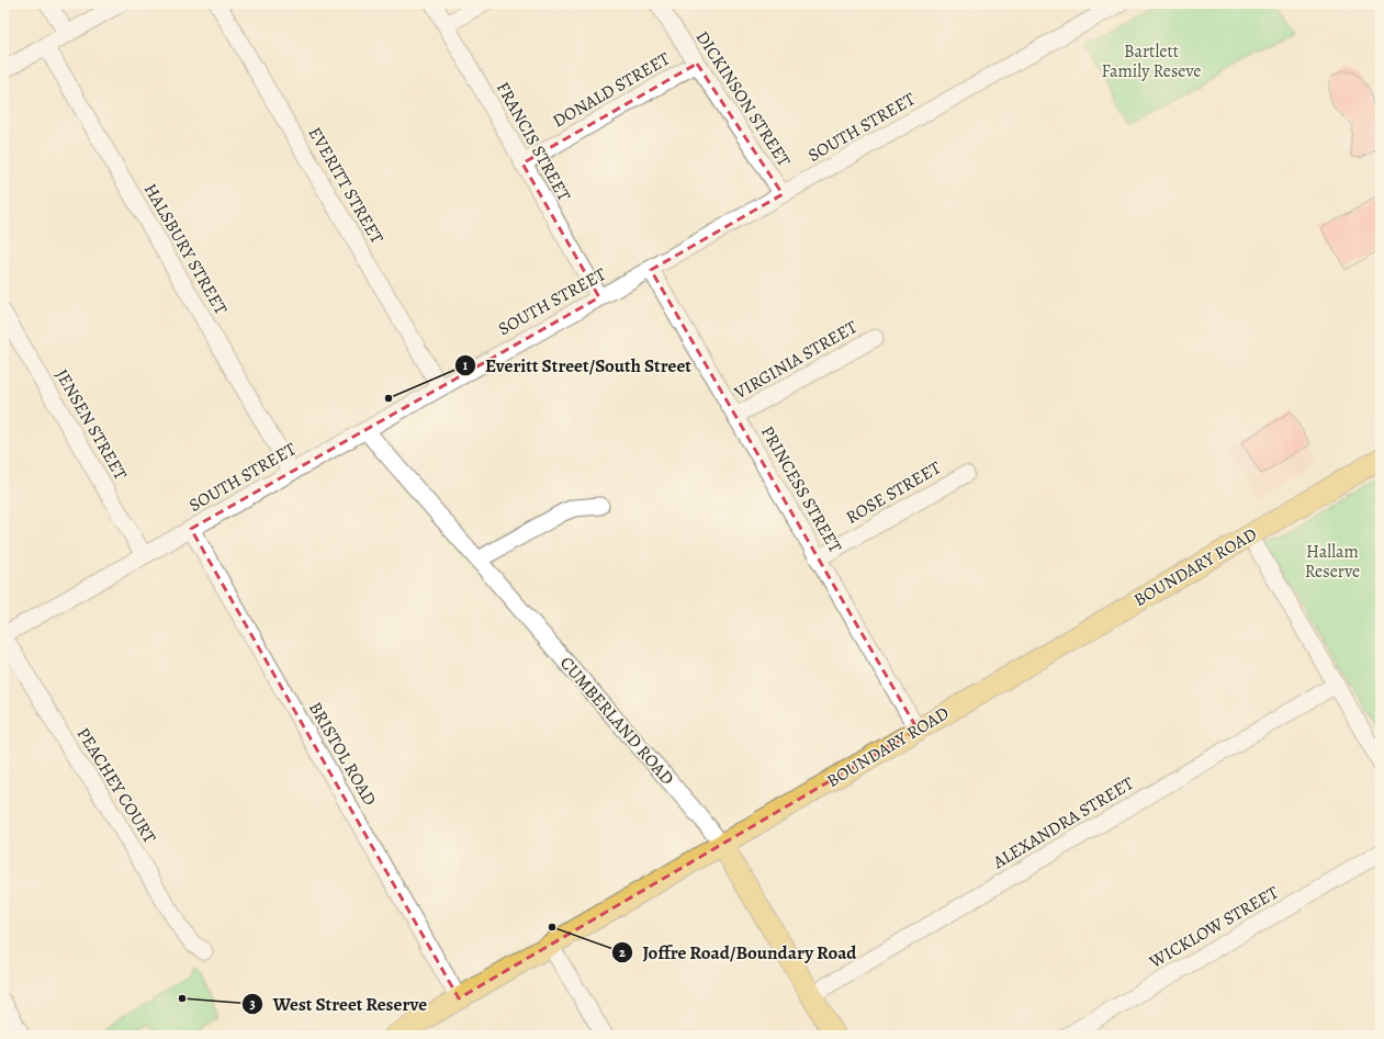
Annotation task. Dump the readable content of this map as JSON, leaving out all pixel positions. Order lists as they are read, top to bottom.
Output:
{
  "streets": {
    "main road": ["BOUNDARY ROAD", "CUMBERLAND ROAD"],
    "street": [
      "DONALD STREET",
      "DICKINSON STREET",
      "SOUTH STREET",
      "FRANCIS STREET",
      "EVERITT STREET",
      "HALSBURY STREET",
      "VIRGINIA STREET",
      "JENSEN STREET",
      "PRINCESS STREET",
      "ROSE STREET",
      "BRISTOL ROAD",
      "PEACHEY COURT",
      "ALEXANDRA STREET",
      "WICKLOW STREET"
    ]
  },
  "crossings": [
    ["DONALD STREET", "DICKINSON STREET"],
    ["DONALD STREET", "FRANCIS STREET"],
    ["DICKINSON STREET", "SOUTH STREET"],
    ["SOUTH STREET", "FRANCIS STREET"],
    ["SOUTH STREET", "EVERITT STREET"],
    ["SOUTH STREET", "HALSBURY STREET"],
    ["SOUTH STREET", "JENSEN STREET"],
    ["SOUTH STREET", "PRINCESS STREET"],
    ["SOUTH STREET", "CUMBERLAND ROAD"],
    ["SOUTH STREET", "BRISTOL ROAD"],
    ["SOUTH STREET", "PEACHEY COURT"],
    ["VIRGINIA STREET", "PRINCESS STREET"],
    ["PRINCESS STREET", "ROSE STREET"],
    ["PRINCESS STREET", "BOUNDARY ROAD"],
    ["BOUNDARY ROAD", "CUMBERLAND ROAD"],
    ["BOUNDARY ROAD", "BRISTOL ROAD"],
    ["CUMBERLAND ROAD", "ALEXANDRA STREET"]
  ],
  "parks": ["Bartlett Family Reseve", "Hallam Reserve"],
  "places": ["Everitt Street/South Street", "Joffre Road/Boundary Road", "West Street Reserve"]
}
